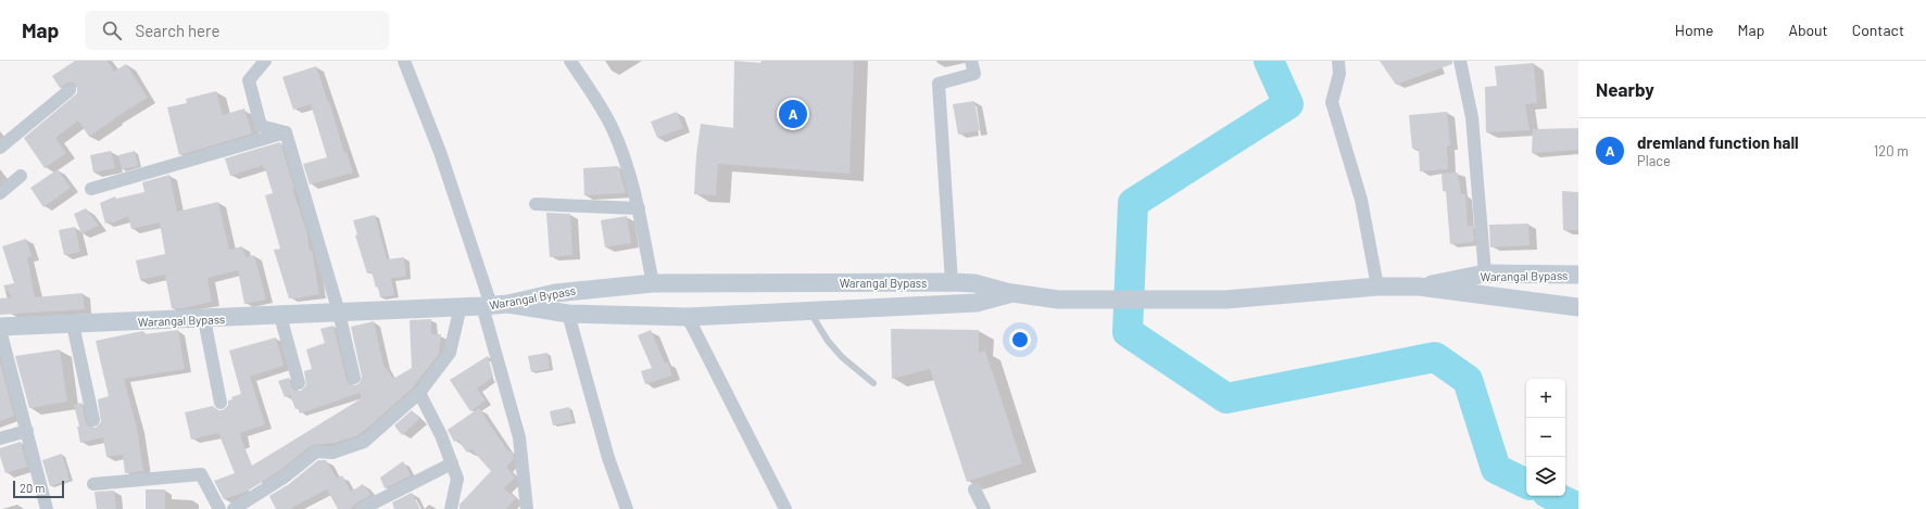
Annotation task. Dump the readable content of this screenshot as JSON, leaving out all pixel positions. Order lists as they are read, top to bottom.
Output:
{
  "streets": {
    "main road": ["Warangal Bypass"]
  },
  "scale_bar": "20 m",
  "page": {
    "header": "Map",
    "search": "Search here",
    "nav": [
      "Home",
      "Map",
      "About",
      "Contact"
    ],
    "heading": "Nearby",
    "pins": "A",
    "list": [
      {
        "mark": "A",
        "name": "dremland function hall",
        "note": "Place",
        "value": "120 m"
      }
    ],
    "map_buttons": ["+", "−"],
    "scale": "20 m"
  }
}
